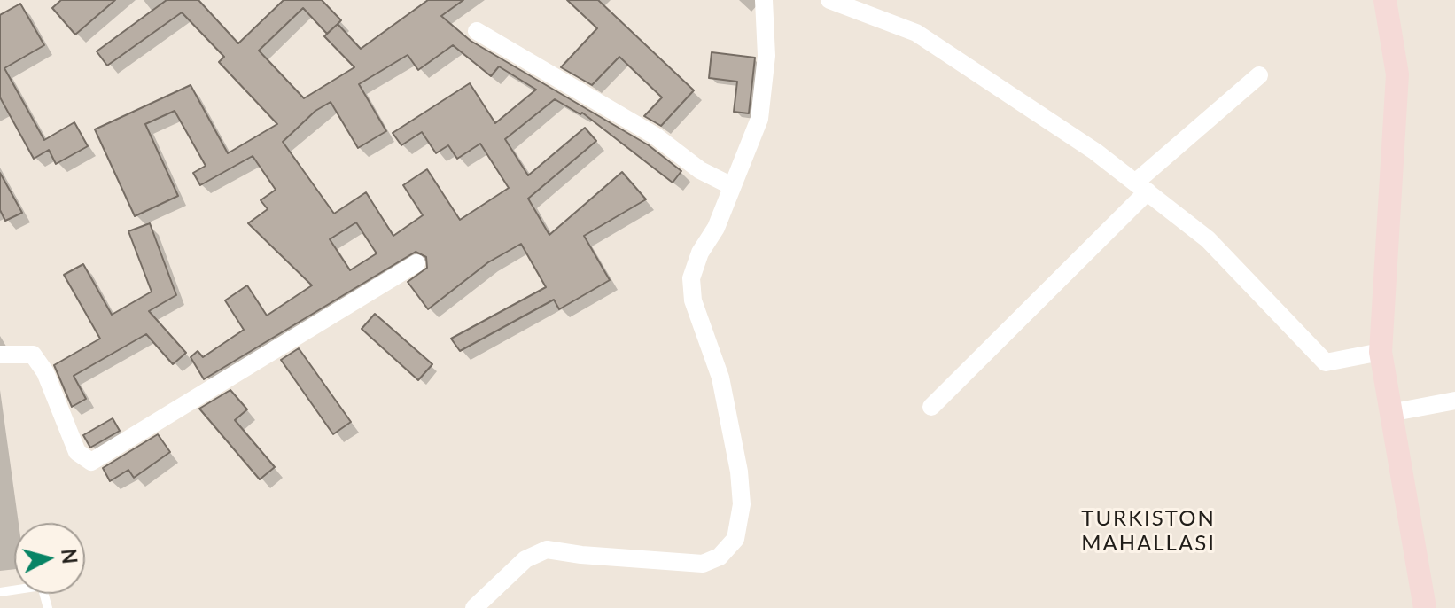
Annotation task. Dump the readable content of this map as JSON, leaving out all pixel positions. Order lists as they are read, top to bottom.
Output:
{
  "districts": ["TURKISTON MAHALLASI"],
  "north": "right"
}
